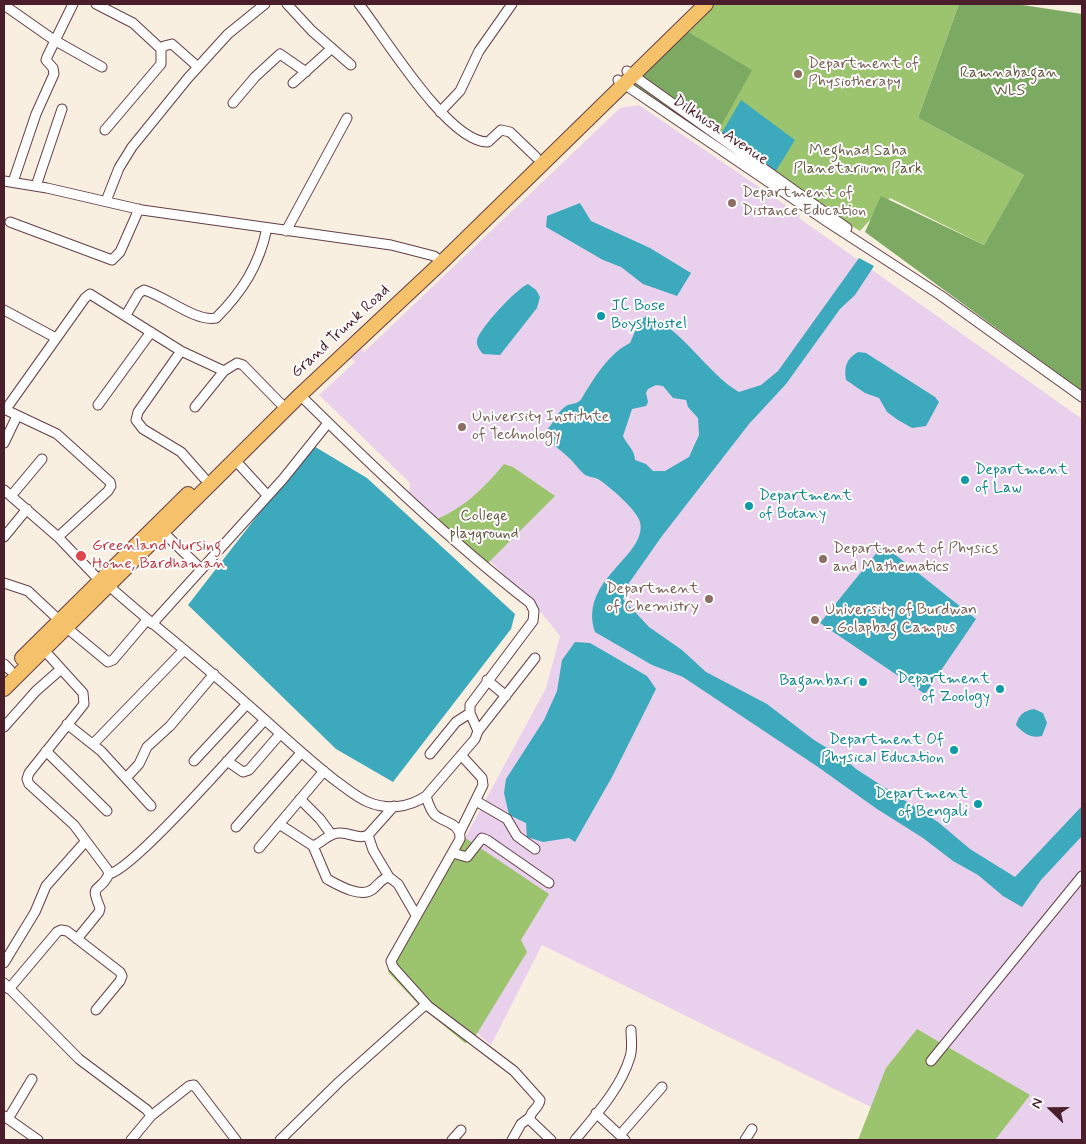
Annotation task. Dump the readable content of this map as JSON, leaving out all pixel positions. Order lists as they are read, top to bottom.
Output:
{
  "streets": {
    "main road": ["Grand Trunk Road"],
    "street": ["Dilkhusa Avenue"]
  },
  "crossings": [
    ["Dilkhusa Avenue", "Grand Trunk Road"]
  ],
  "parks": ["Ramnabagan WLS", "Meghnad Saha Planetarium Park", "College playground"],
  "places": [
    "Department of Physiotherapy",
    "Department of Distance Education",
    "JC Bose Boys Hostel",
    "University Institute of Technology",
    "Department of Law",
    "Department of Botany",
    "Greenland Nursing Home, Bardhaman",
    "Department of Physics and Mathematics",
    "Department of Chemistry",
    "University of Burdwan - Golapbag Campus",
    "Baganbari",
    "Department of Zoology",
    "Department Of Physical Education",
    "Department of Bengali"
  ],
  "north": "left"
}
